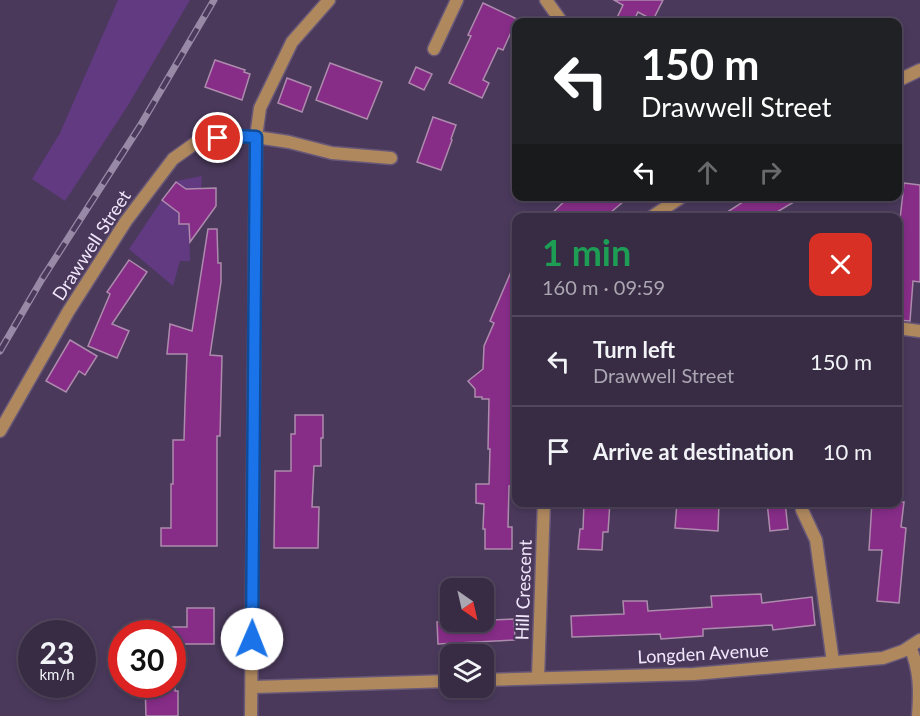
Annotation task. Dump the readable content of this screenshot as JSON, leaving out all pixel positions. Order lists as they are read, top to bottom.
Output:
{
  "streets": {
    "street": ["Drawwell Street", "Hill Crescent", "Longden Avenue"]
  },
  "crossings": [
    ["Hill Crescent", "Longden Avenue"]
  ],
  "north": "bottom right",
  "page": {
    "turn": ["150 m", "Drawwell Street"],
    "heading": ["1 min", "160 m · 09:59"],
    "list": [
      {
        "name": "Turn left",
        "note": "Drawwell Street",
        "value": "150 m"
      },
      {
        "name": "Arrive at destination",
        "value": "10 m"
      }
    ],
    "speed": "23 km/h",
    "limit": "30"
  }
}
